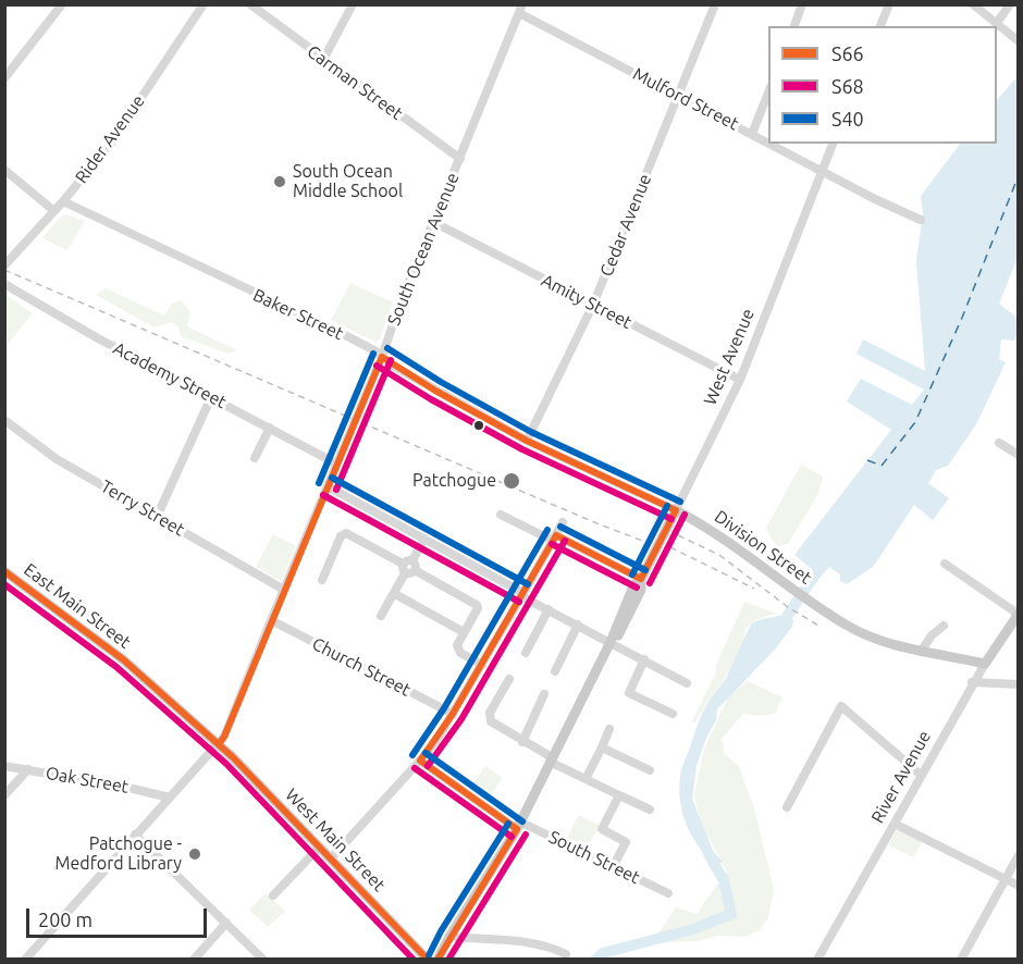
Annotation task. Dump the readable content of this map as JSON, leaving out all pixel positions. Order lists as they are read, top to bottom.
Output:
{
  "streets": {
    "main road": [
      "West Avenue",
      "Division Street",
      "East Main Street",
      "River Avenue",
      "West Main Street"
    ],
    "street": [
      "Carman Street",
      "Mulford Street",
      "Rider Avenue",
      "Cedar Avenue",
      "South Ocean Avenue",
      "Amity Street",
      "Baker Street",
      "Academy Street",
      "Terry Street",
      "Church Street",
      "Oak Street",
      "South Street"
    ]
  },
  "crossings": [
    ["Carman Street", "South Ocean Avenue"],
    ["Mulford Street", "Cedar Avenue"],
    ["Mulford Street", "South Ocean Avenue"],
    ["Mulford Street", "West Avenue"],
    ["Rider Avenue", "Baker Street"],
    ["Cedar Avenue", "Amity Street"],
    ["Cedar Avenue", "Baker Street"],
    ["Cedar Avenue", "Division Street"],
    ["South Ocean Avenue", "Amity Street"],
    ["South Ocean Avenue", "Baker Street"],
    ["South Ocean Avenue", "Academy Street"],
    ["South Ocean Avenue", "Terry Street"],
    ["South Ocean Avenue", "East Main Street"],
    ["South Ocean Avenue", "Church Street"],
    ["South Ocean Avenue", "Oak Street"],
    ["South Ocean Avenue", "West Main Street"],
    ["Amity Street", "West Avenue"],
    ["Baker Street", "Division Street"],
    ["West Avenue", "Division Street"],
    ["West Avenue", "South Street"],
    ["Division Street", "River Avenue"],
    ["East Main Street", "West Main Street"]
  ],
  "places": ["South Ocean Middle School", "Patchogue", "Patchogue - Medford Library"],
  "lines": ["transit line S40", "transit line S66", "transit line S68"],
  "legend": ["S66", "S68", "S40"],
  "scale_bar": "200 m"
}
